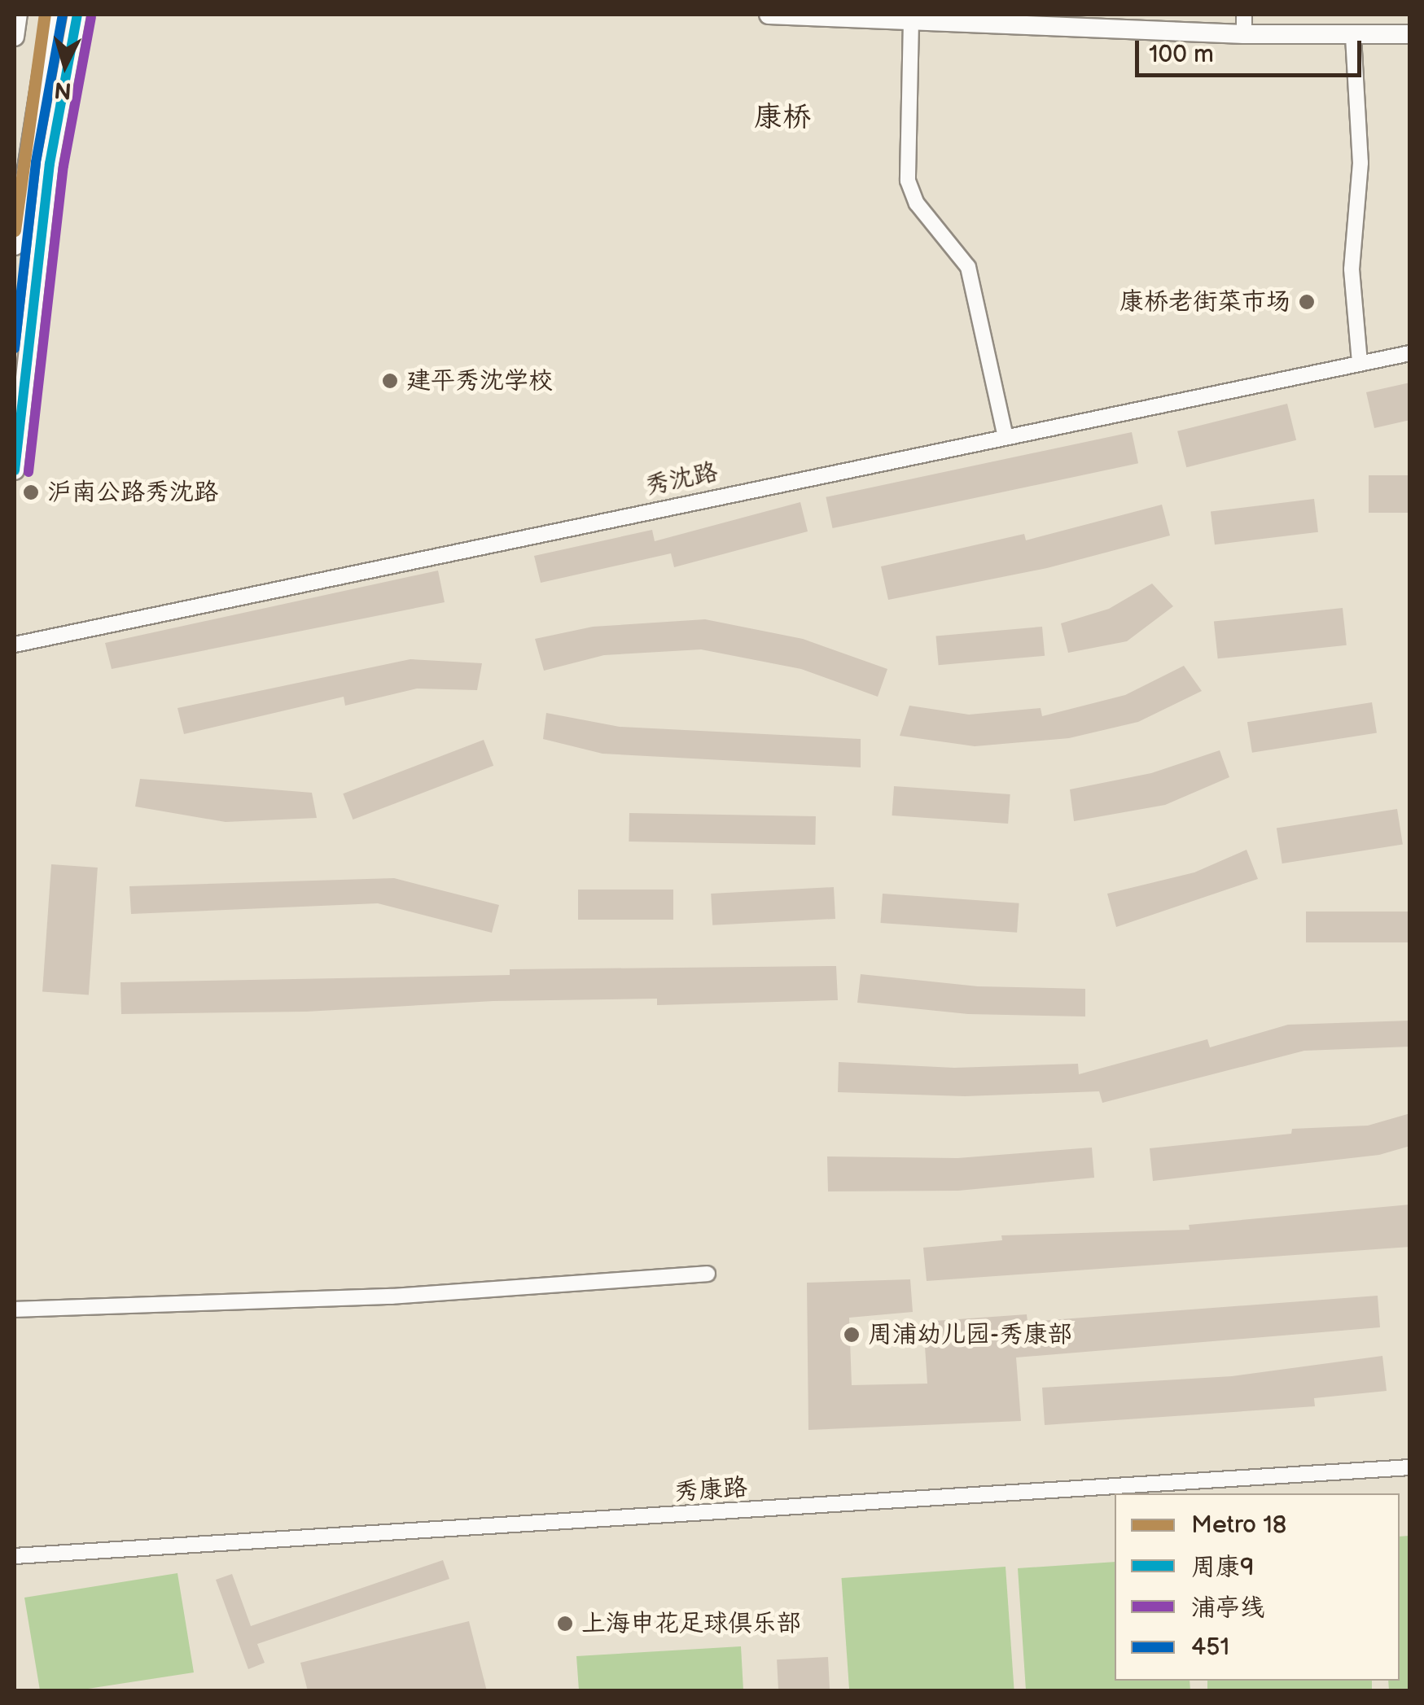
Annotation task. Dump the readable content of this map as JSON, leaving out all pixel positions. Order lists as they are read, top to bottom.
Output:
{
  "streets": {
    "street": ["秀沈路", "秀康路"]
  },
  "districts": ["康桥"],
  "places": [
    "康桥老街菜市场",
    "建平秀沈学校",
    "沪南公路秀沈路",
    "周浦幼儿园-秀康部",
    "上海申花足球俱乐部"
  ],
  "lines": [
    "metro line 18",
    "transit line 周康9",
    "transit line 451",
    "transit line 浦亭线"
  ],
  "legend": [
    "Metro 18",
    "周康9",
    "浦亭线",
    "451"
  ],
  "scale_bar": "100 m",
  "north": "bottom"
}
